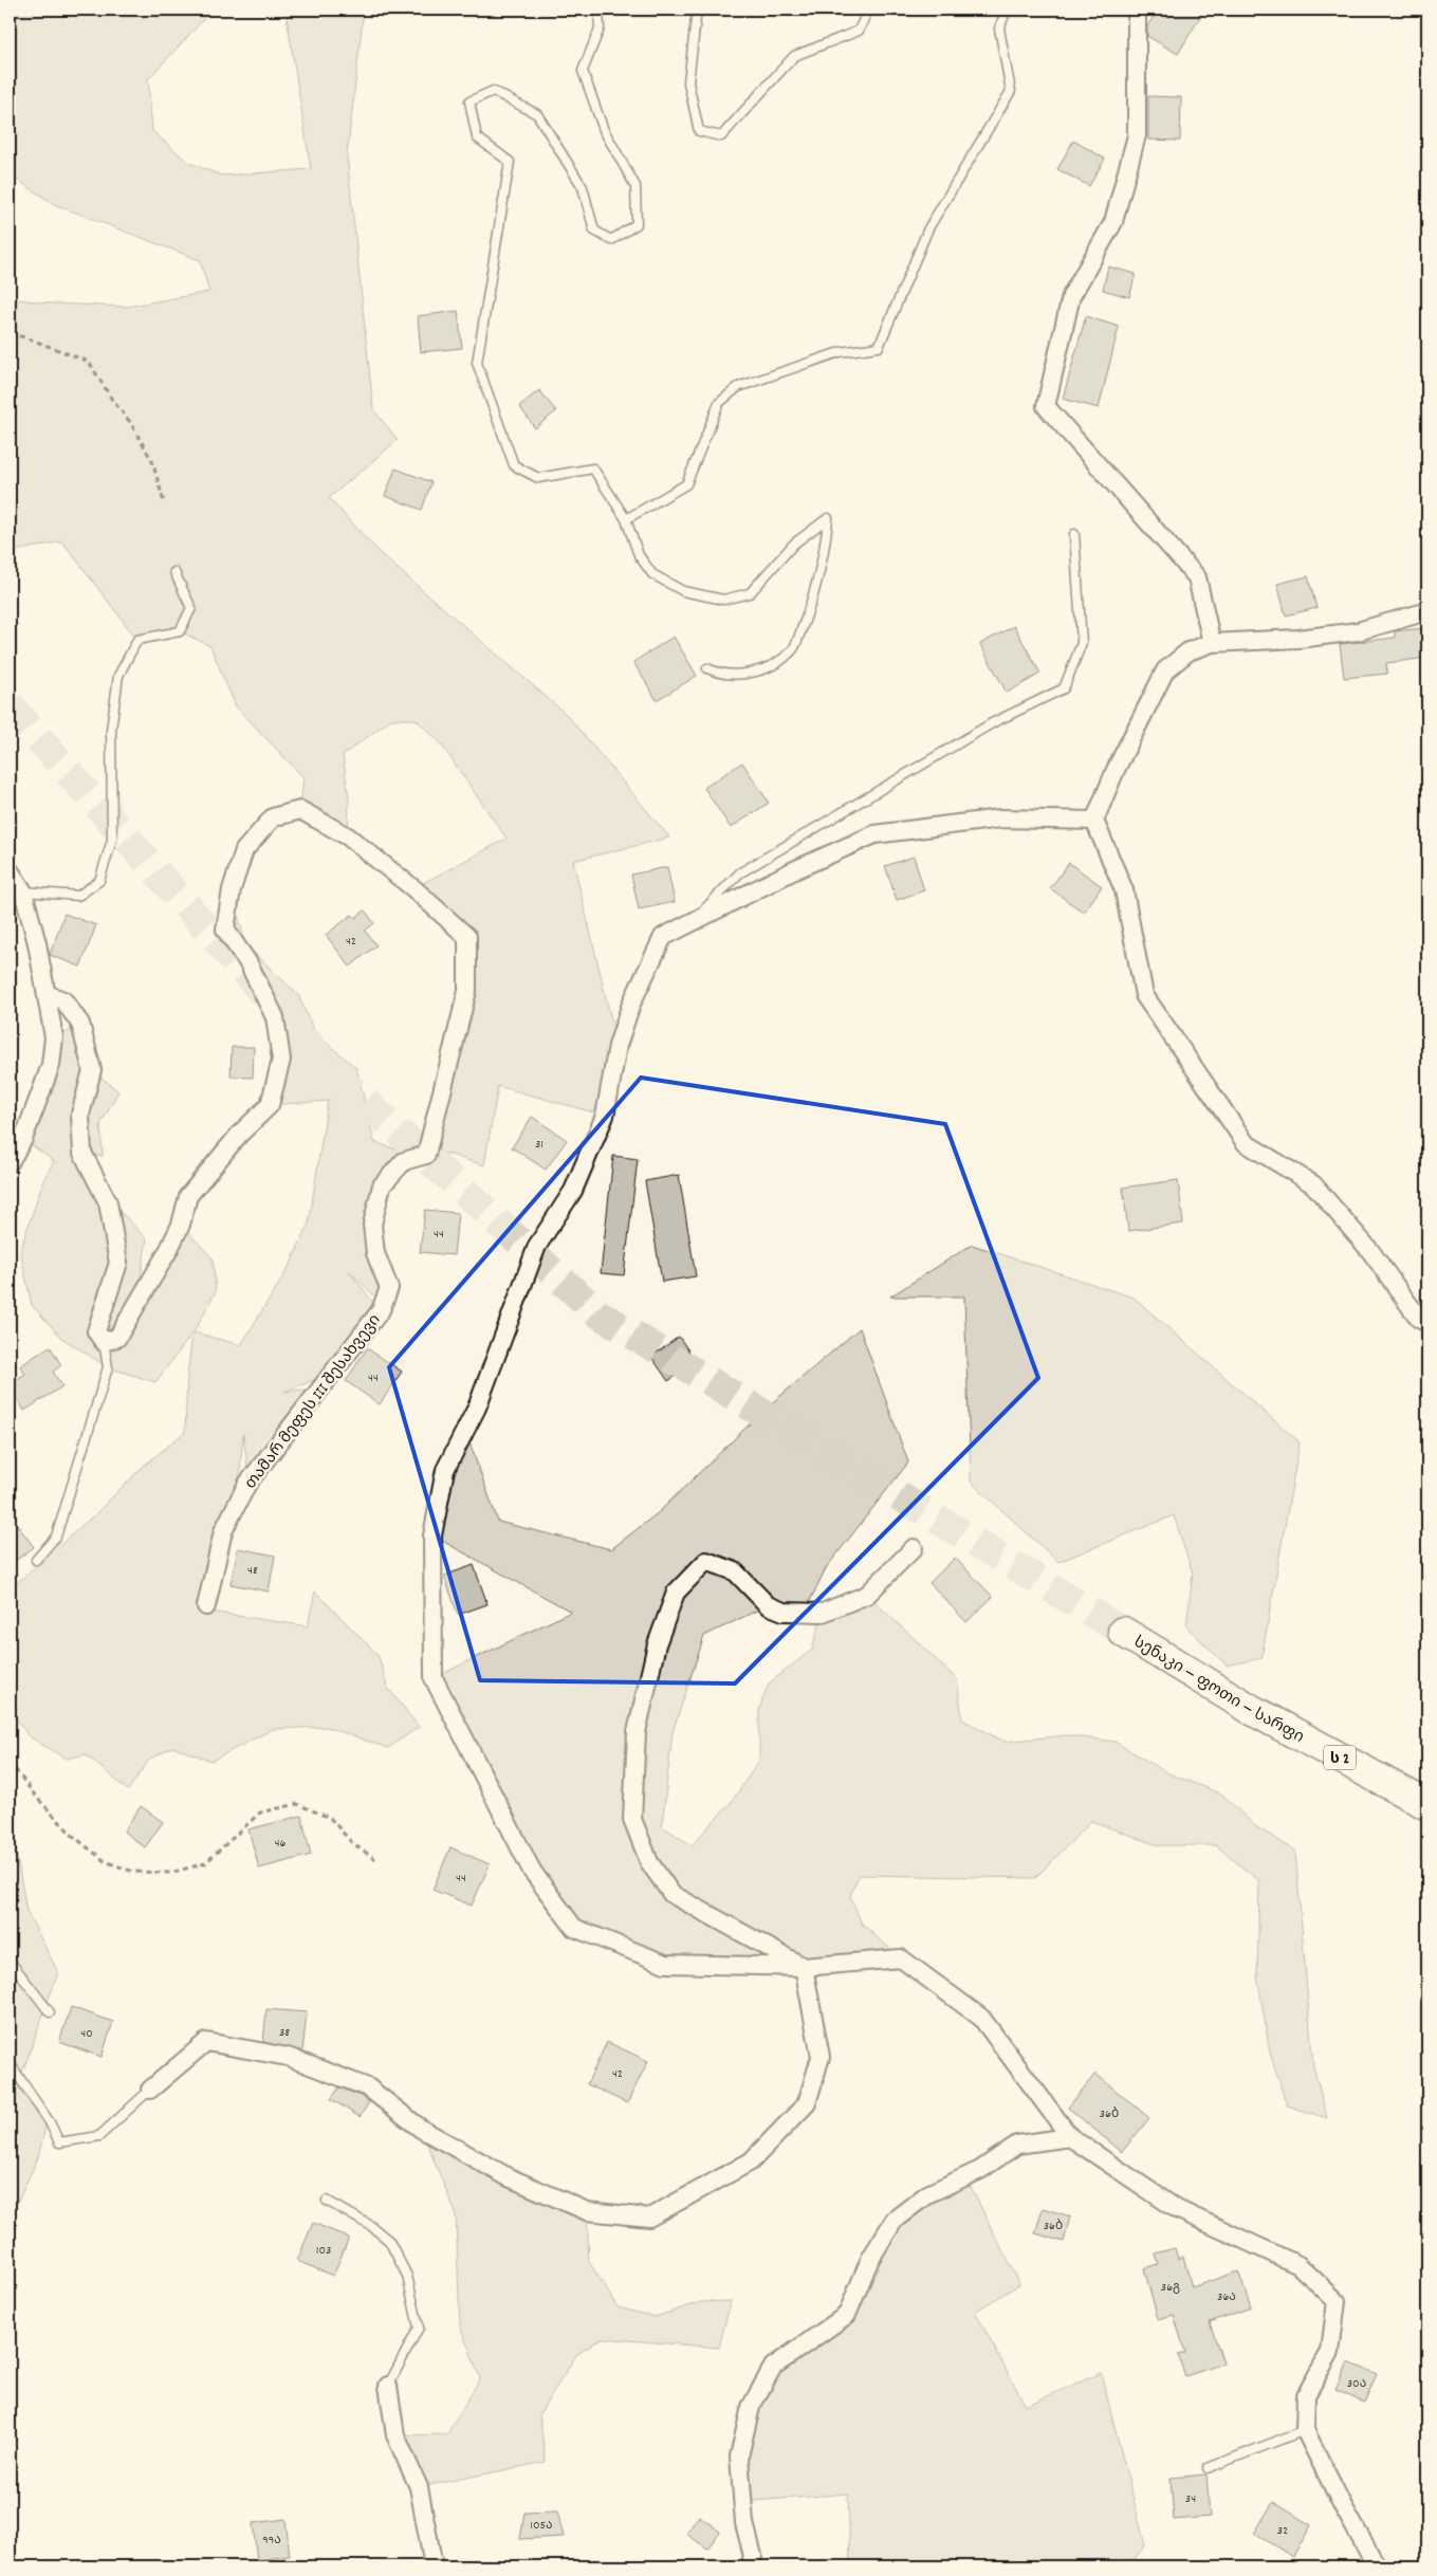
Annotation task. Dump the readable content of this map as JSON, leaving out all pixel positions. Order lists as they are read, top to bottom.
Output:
{
  "streets": {
    "highway": ["სენაკი — ფოთი — სარფი", "ს 2"],
    "street": ["თამარ მეფეს III შესახვევი"]
  },
  "house_numbers": [
    "42",
    "31",
    "44",
    "44",
    "48",
    "46",
    "44",
    "38",
    "40",
    "42",
    "36ბ",
    "36ბ",
    "103",
    "36გ",
    "36ა",
    "30ა",
    "34",
    "105ა",
    "32",
    "99ა"
  ]
}
